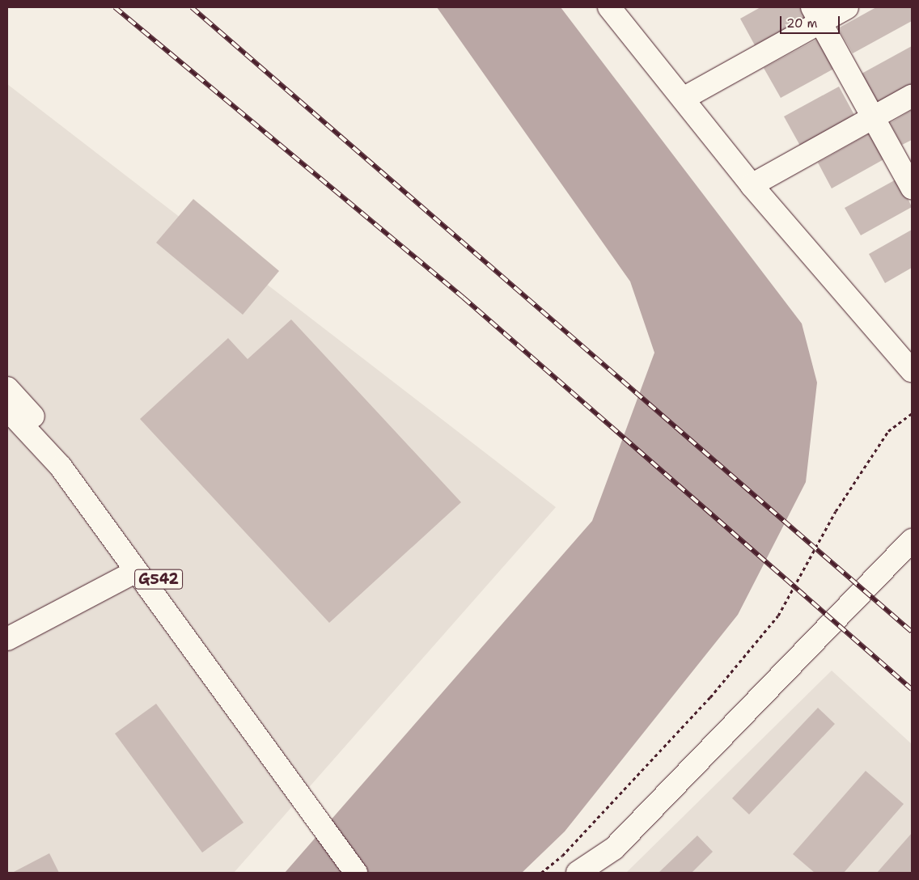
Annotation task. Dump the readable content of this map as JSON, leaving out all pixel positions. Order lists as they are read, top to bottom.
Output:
{
  "streets": {
    "main road": ["G542"]
  },
  "scale_bar": "20 m"
}
